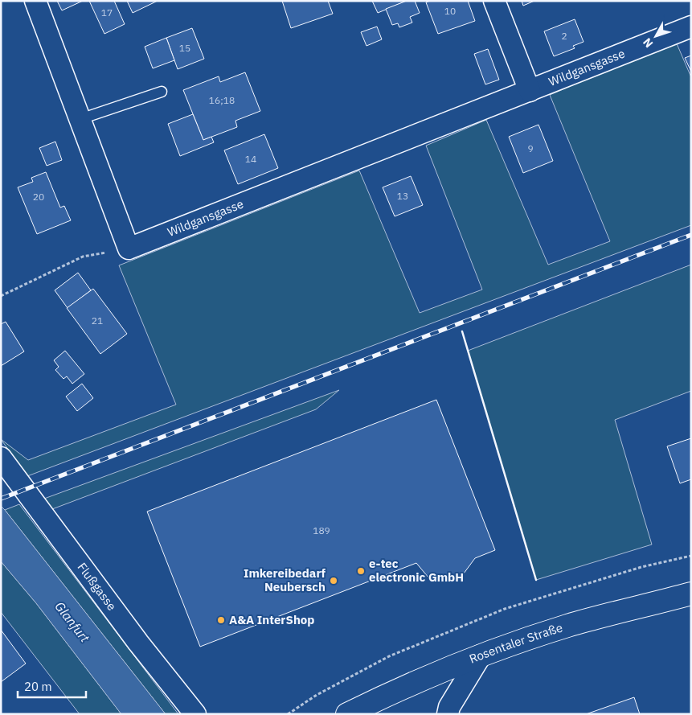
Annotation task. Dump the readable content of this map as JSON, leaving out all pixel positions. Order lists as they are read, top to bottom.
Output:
{
  "streets": {
    "main road": ["Rosentaler Straße"],
    "street": ["Wildgansgasse", "Flußgasse"]
  },
  "water": ["Glanfurt"],
  "places": ["e-tec electronic GmbH", "Imkereibedarf Neubersch", "A&A InterShop"],
  "house_numbers": [
    "10",
    "17",
    "2",
    "15",
    "16;18",
    "9",
    "14",
    "13",
    "20",
    "21",
    "189"
  ],
  "scale_bar": "20 m",
  "north": "bottom left"
}
